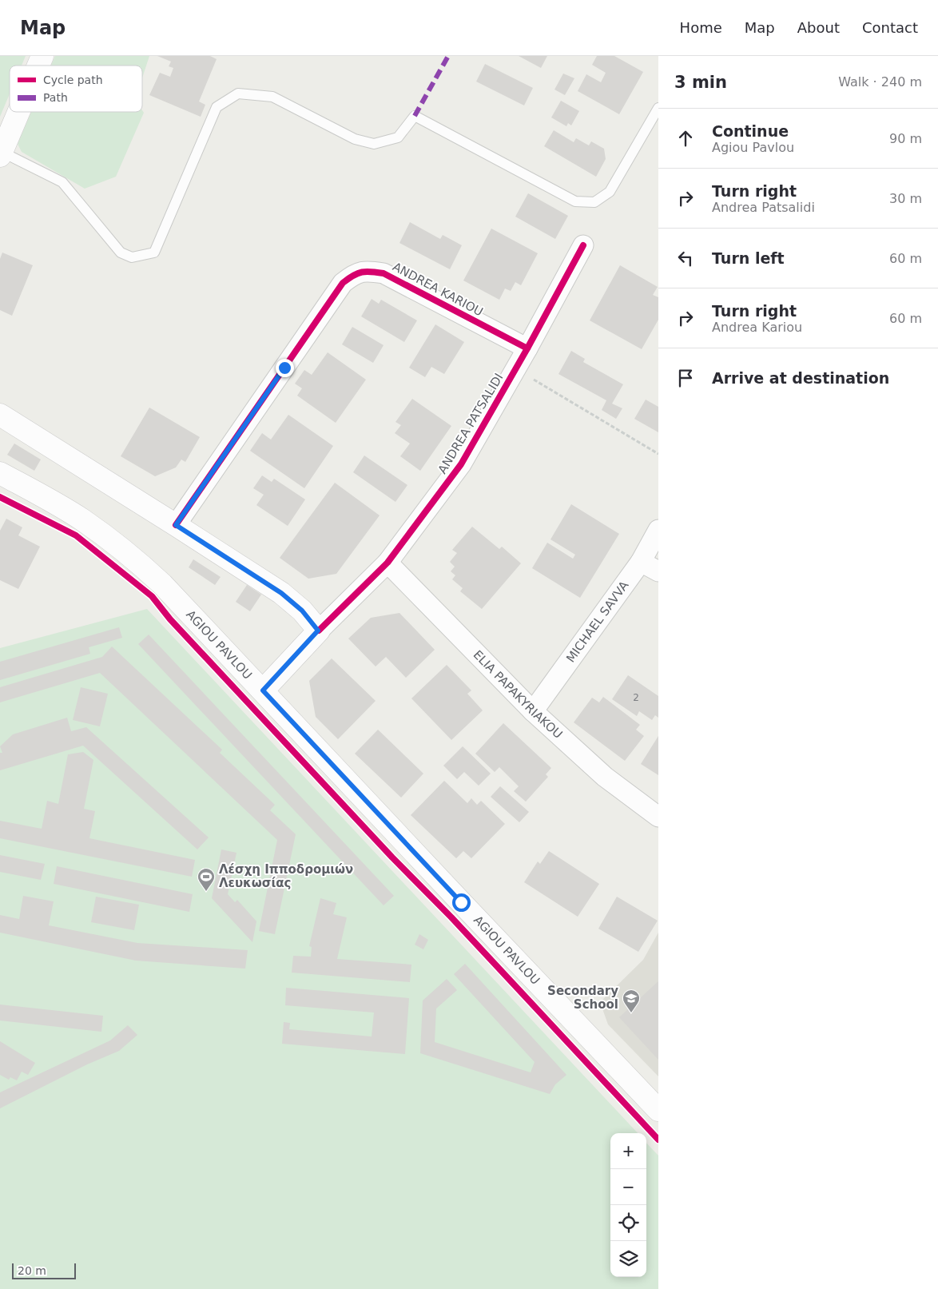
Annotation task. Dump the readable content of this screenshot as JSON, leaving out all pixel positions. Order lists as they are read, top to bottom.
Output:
{
  "streets": {
    "main road": ["ANDREA PATSALIDI", "AGIOU PAVLOU"],
    "street": ["ANDREA KARIOU", "MICHAEL SAVVA", "ELIA PAPAKYRIAKOU"]
  },
  "crossings": [
    ["ANDREA KARIOU", "ANDREA PATSALIDI"],
    ["ANDREA PATSALIDI", "AGIOU PAVLOU"],
    ["ANDREA PATSALIDI", "ELIA PAPAKYRIAKOU"],
    ["MICHAEL SAVVA", "ELIA PAPAKYRIAKOU"]
  ],
  "places": {
    "sports": ["Λέσχη Ιπποδρομιών Λευκωσίας"],
    "school or university": ["Secondary School"]
  },
  "house_numbers": ["2"],
  "legend": ["Cycle path", "Path"],
  "scale_bar": "20 m",
  "page": {
    "header": "Map",
    "nav": [
      "Home",
      "Map",
      "About",
      "Contact"
    ],
    "heading": ["3 min", "Walk · 240 m"],
    "list": [
      ["Continue", "Agiou Pavlou", "90 m"],
      ["Turn right", "Andrea Patsalidi", "30 m"],
      ["Turn left", "60 m"],
      ["Turn right", "Andrea Kariou", "60 m"],
      "Arrive at destination"
    ],
    "map_buttons": ["+", "−"],
    "scale": "20 m"
  }
}
